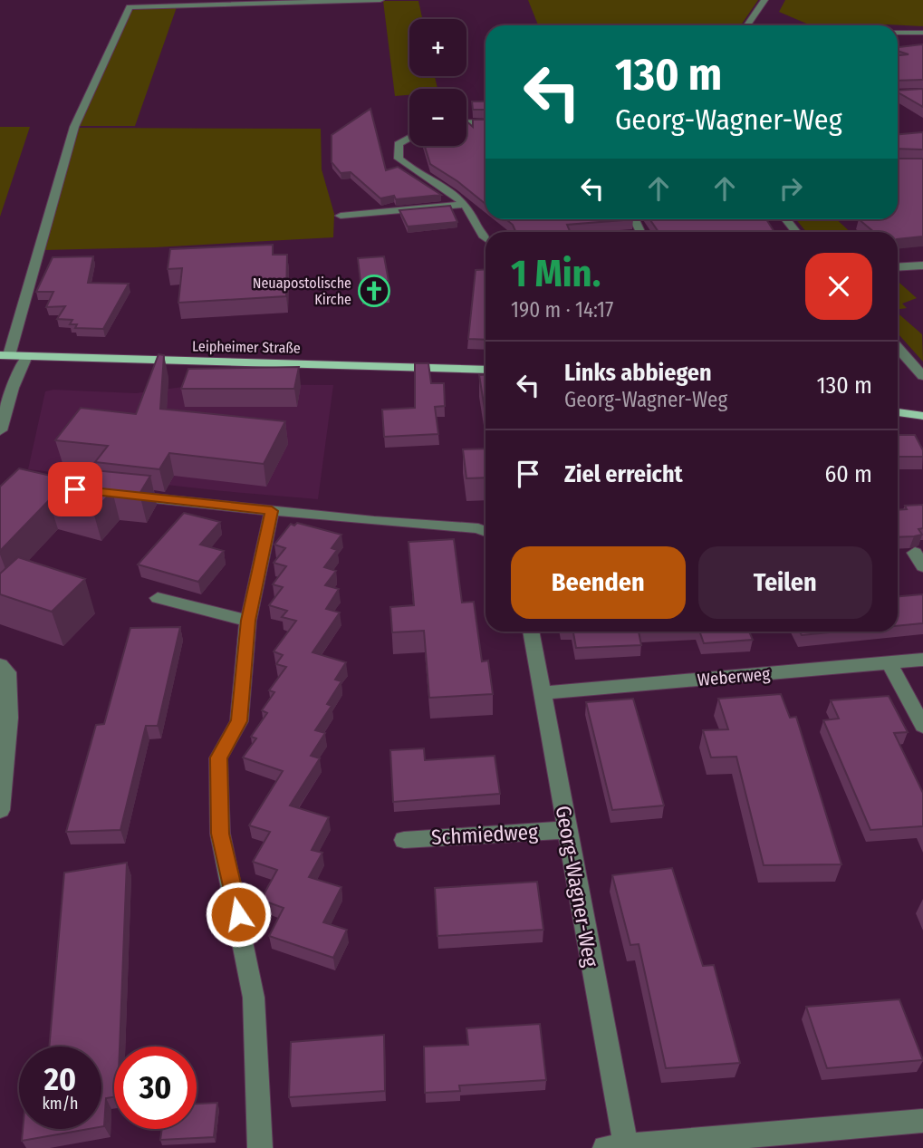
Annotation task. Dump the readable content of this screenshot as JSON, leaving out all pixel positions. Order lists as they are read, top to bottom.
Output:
{
  "streets": {
    "main road": ["Leipheimer Straße"],
    "street": ["Weberweg", "Schmiedweg", "Georg-Wagner-Weg"]
  },
  "crossings": [
    ["Weberweg", "Georg-Wagner-Weg"],
    ["Schmiedweg", "Georg-Wagner-Weg"]
  ],
  "places": {
    "church": ["Neuapostolische Kirche"]
  },
  "page": {
    "map_buttons": ["+", "−"],
    "turn": ["130 m", "Georg-Wagner-Weg"],
    "heading": ["1 Min.", "190 m · 14:17"],
    "list": [
      {
        "name": "Links abbiegen",
        "note": "Georg-Wagner-Weg",
        "value": "130 m"
      },
      {
        "name": "Ziel erreicht",
        "value": "60 m"
      }
    ],
    "buttons": ["Beenden", "Teilen"],
    "speed": "20 km/h",
    "limit": "30"
  }
}
